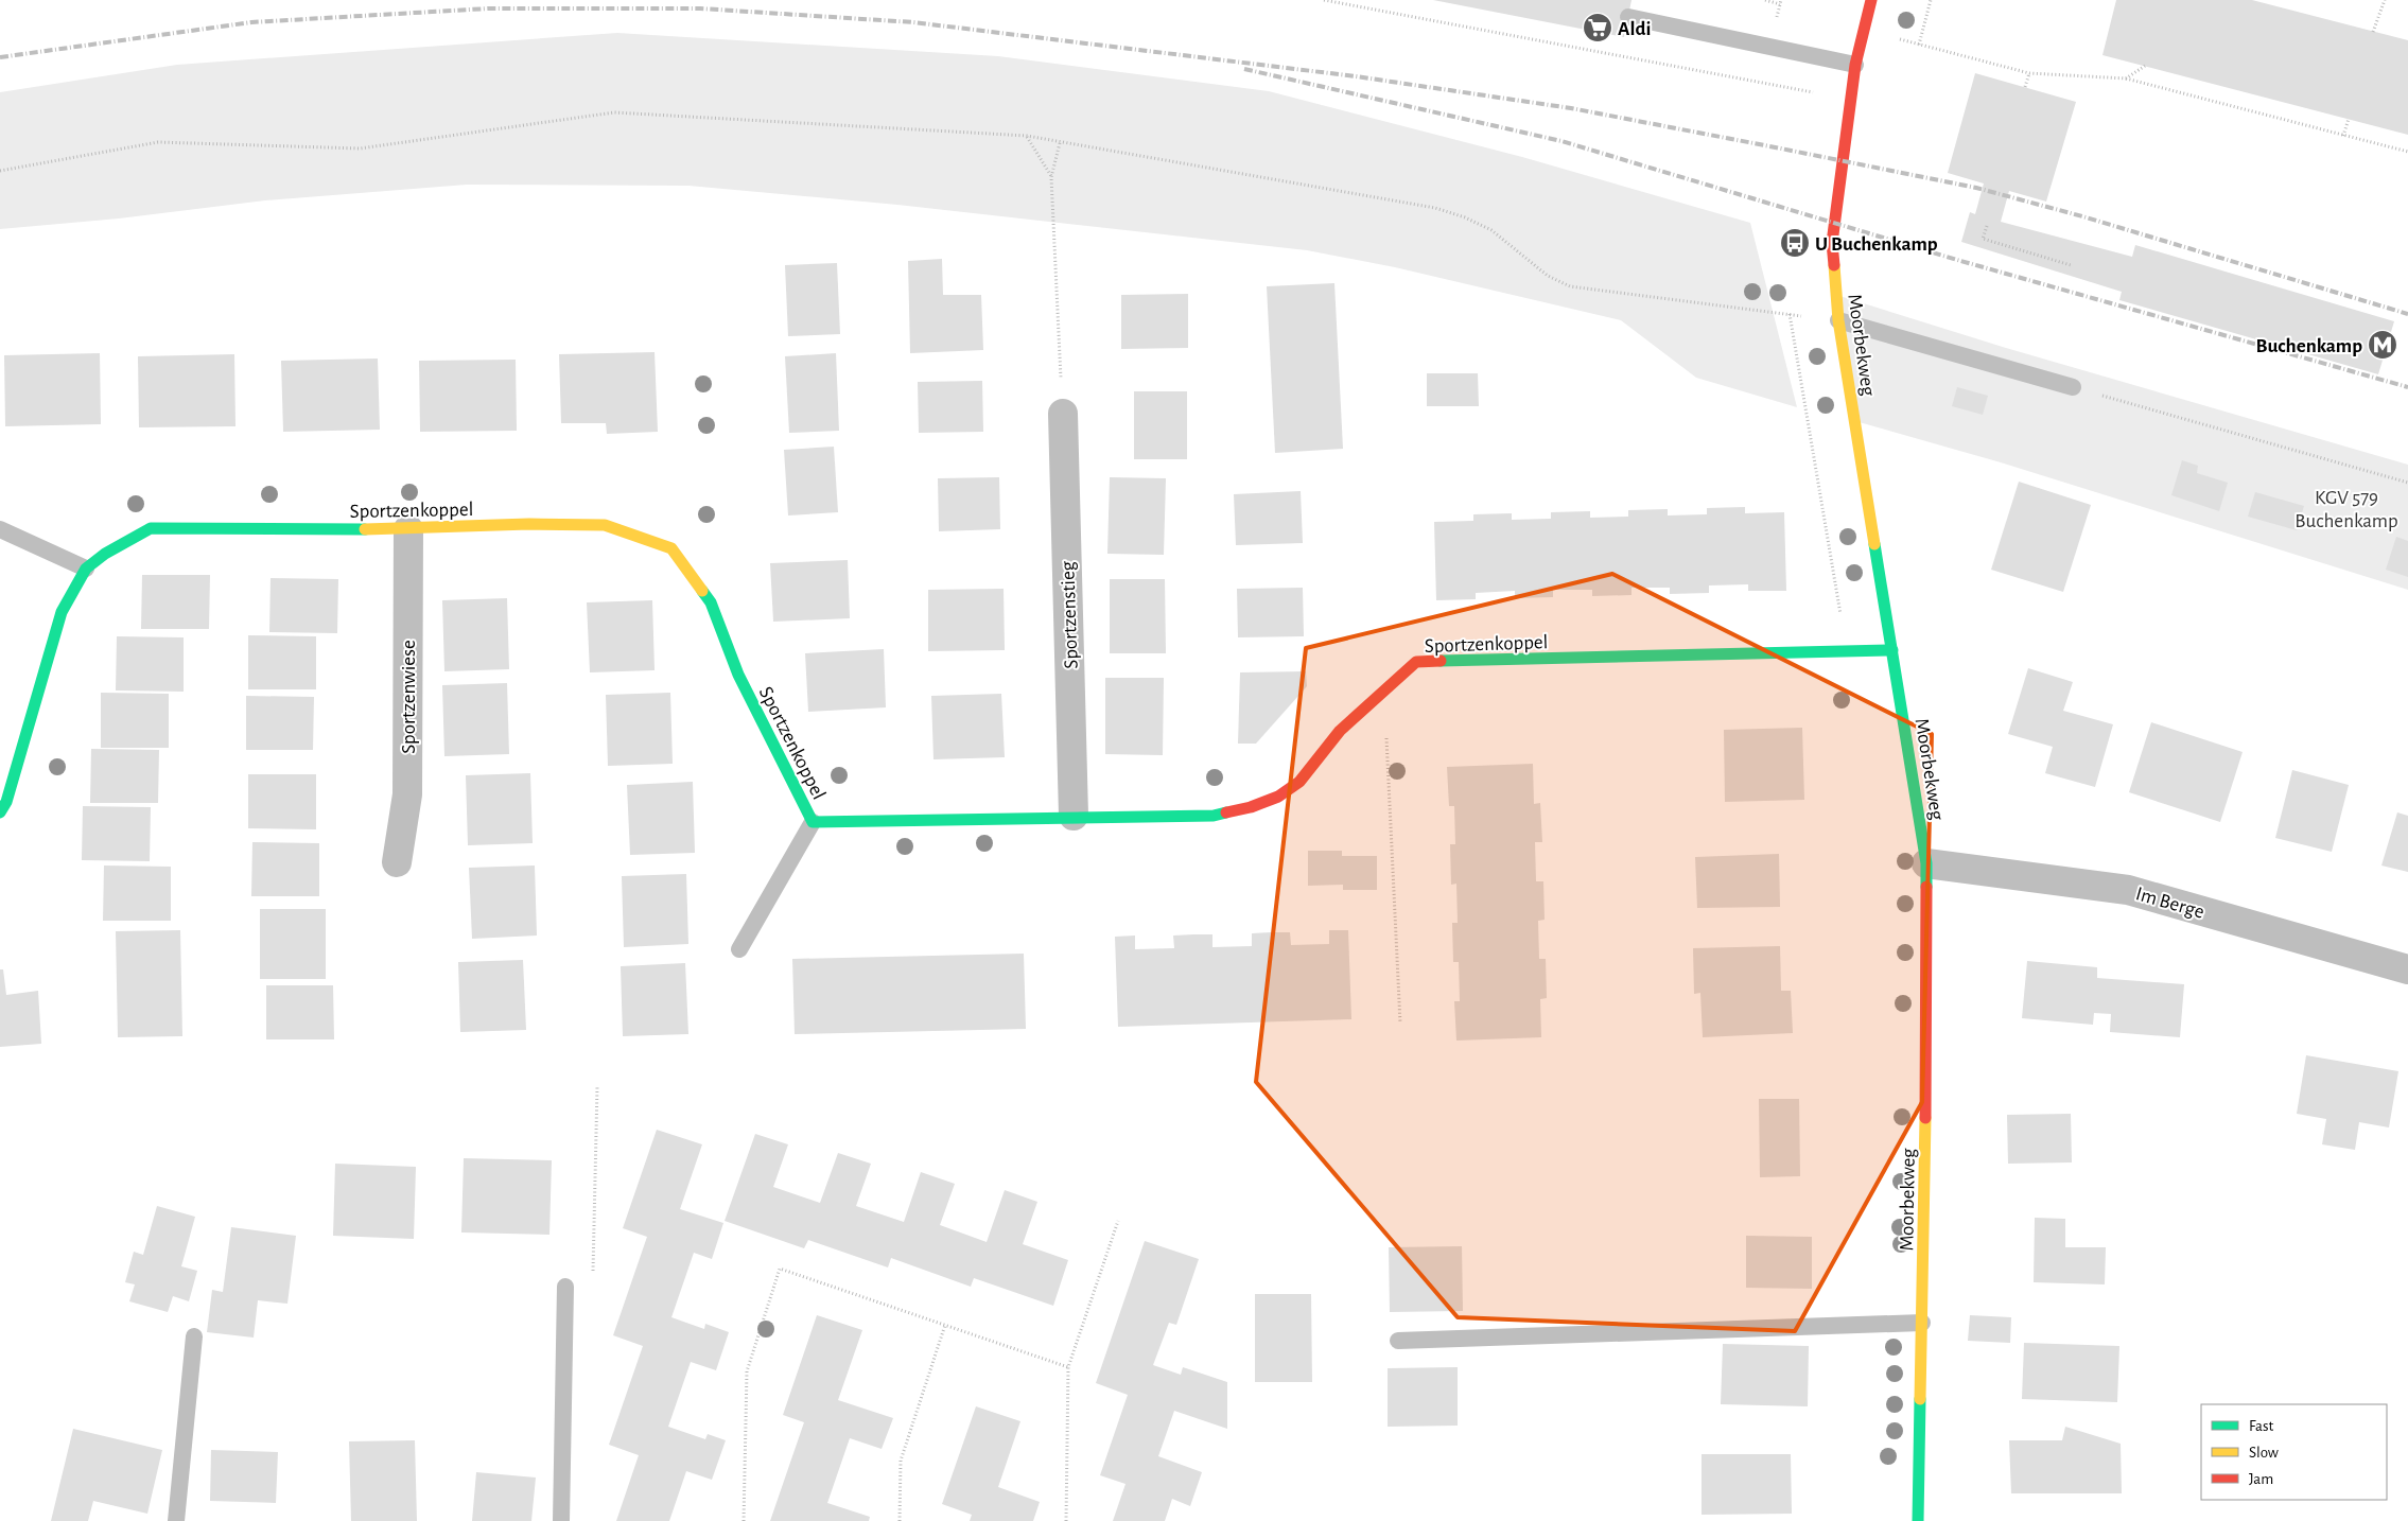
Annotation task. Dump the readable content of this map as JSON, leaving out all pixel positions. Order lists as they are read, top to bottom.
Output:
{
  "streets": {
    "street": [
      "Moorbekweg",
      "Sportzenkoppel",
      "Sportzenstieg",
      "Sportzenwiese",
      "Im Berge"
    ]
  },
  "crossings": [
    ["Moorbekweg", "Sportzenkoppel"],
    ["Moorbekweg", "Im Berge"],
    ["Sportzenkoppel", "Sportzenstieg"],
    ["Sportzenkoppel", "Sportzenwiese"]
  ],
  "parks": ["KGV 579 Buchenkamp"],
  "places": {
    "supermarket": ["Aldi"],
    "bus stop": ["U Buchenkamp"],
    "metro station": ["Buchenkamp"]
  },
  "legend": ["Fast", "Slow", "Jam"]
}
